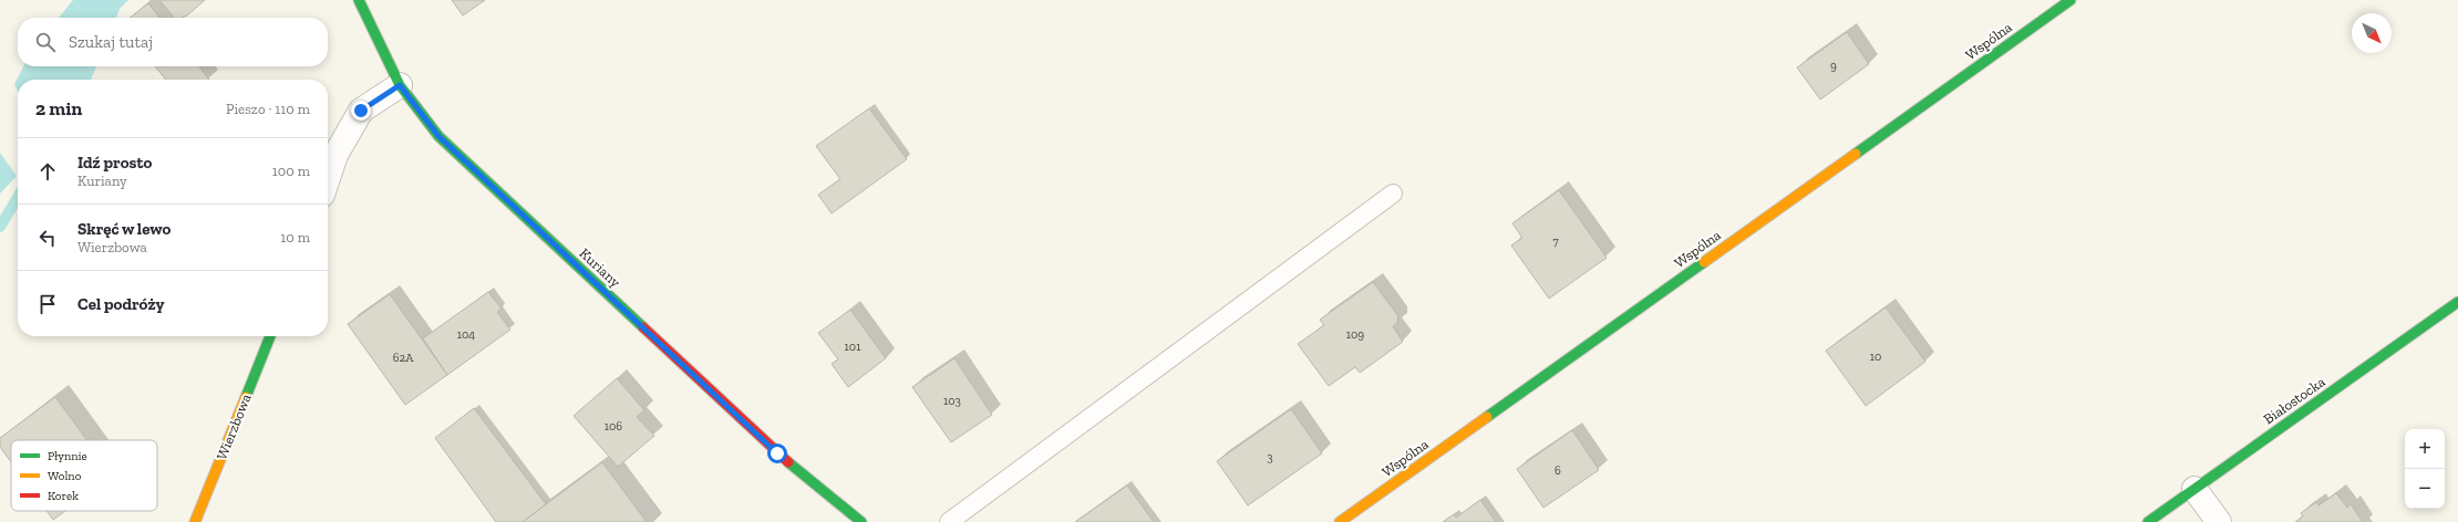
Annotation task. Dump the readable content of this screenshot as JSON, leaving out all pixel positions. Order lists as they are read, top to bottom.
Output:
{
  "streets": {
    "street": [
      "Wspólna",
      "Kuriany",
      "Białostocka",
      "Wierzbowa"
    ]
  },
  "house_numbers": [
    "9",
    "7",
    "104",
    "109",
    "101",
    "10",
    "62A",
    "103",
    "106",
    "3",
    "6"
  ],
  "legend": ["Płynnie", "Wolno", "Korek"],
  "north": "bottom right",
  "page": {
    "search": "Szukaj tutaj",
    "heading": ["2 min", "Pieszo · 110 m"],
    "list": [
      ["Idź prosto", "Kuriany", "100 m"],
      ["Skręć w lewo", "Wierzbowa", "10 m"],
      "Cel podróży"
    ],
    "map_buttons": ["+", "−"]
  }
}
